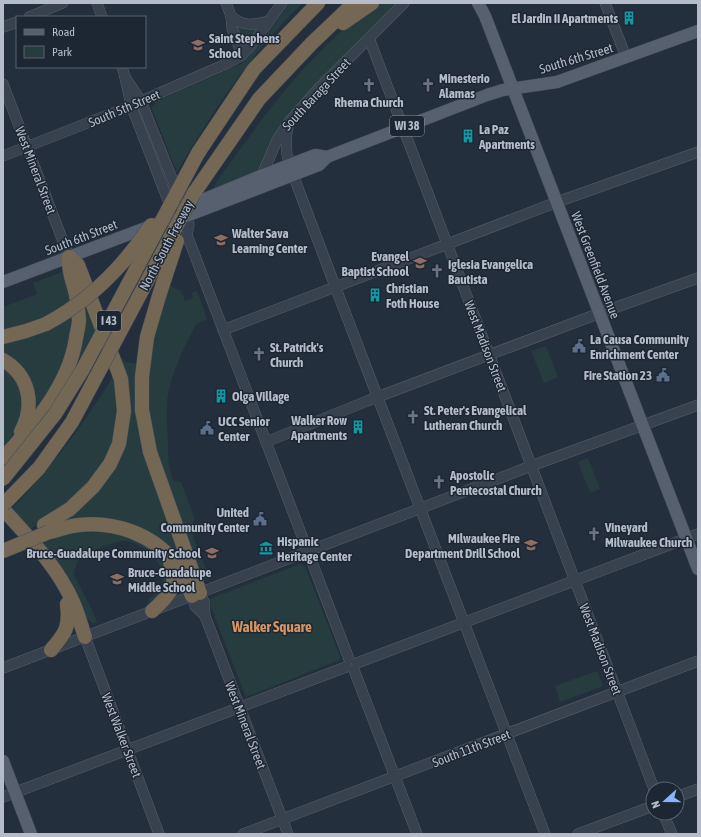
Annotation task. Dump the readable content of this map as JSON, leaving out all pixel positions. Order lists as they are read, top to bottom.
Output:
{
  "streets": {
    "highway": ["North-South Freeway", "I 43"],
    "main road": ["South 6th Street", "WI 38", "West Greenfield Avenue"],
    "street": [
      "South Baraga Street",
      "South 5th Street",
      "West Mineral Street",
      "West Madison Street",
      "West Walker Street",
      "South 11th Street"
    ]
  },
  "crossings": [
    ["South 6th Street", "South Baraga Street"],
    ["South 6th Street", "West Mineral Street"],
    ["South 6th Street", "West Greenfield Avenue"],
    ["South 6th Street", "West Madison Street"],
    ["South Baraga Street", "West Madison Street"],
    ["South 5th Street", "West Mineral Street"],
    ["West Mineral Street", "South 11th Street"],
    ["West Madison Street", "South 11th Street"]
  ],
  "districts": ["Walker Square"],
  "places": {
    "building": [
      "El Jardin II Apartments",
      "La Paz Apartments",
      "Christian Foth House",
      "Olga Village",
      "Walker Row Apartments"
    ],
    "school or university": [
      "Saint Stephens School",
      "Walter Sava Learning Center",
      "Evangel Baptist School",
      "Milwaukee Fire Department Drill School",
      "Bruce-Guadalupe Community School",
      "Bruce-Guadalupe Middle School"
    ],
    "church": [
      "Rhema Church",
      "Minesterio Alamas",
      "Iglesia Evangelica Bautista",
      "St. Patrick's Church",
      "St. Peter's Evangelical Lutheran Church",
      "Apostolic Pentecostal Church",
      "Vineyard Milwaukee Church"
    ],
    "public building": [
      "La Causa Community Enrichment Center",
      "Fire Station 23",
      "UCC Senior Center",
      "United Community Center"
    ],
    "museum": ["Hispanic Heritage Center"]
  },
  "legend": ["Road", "Park"],
  "north": "left"
}
